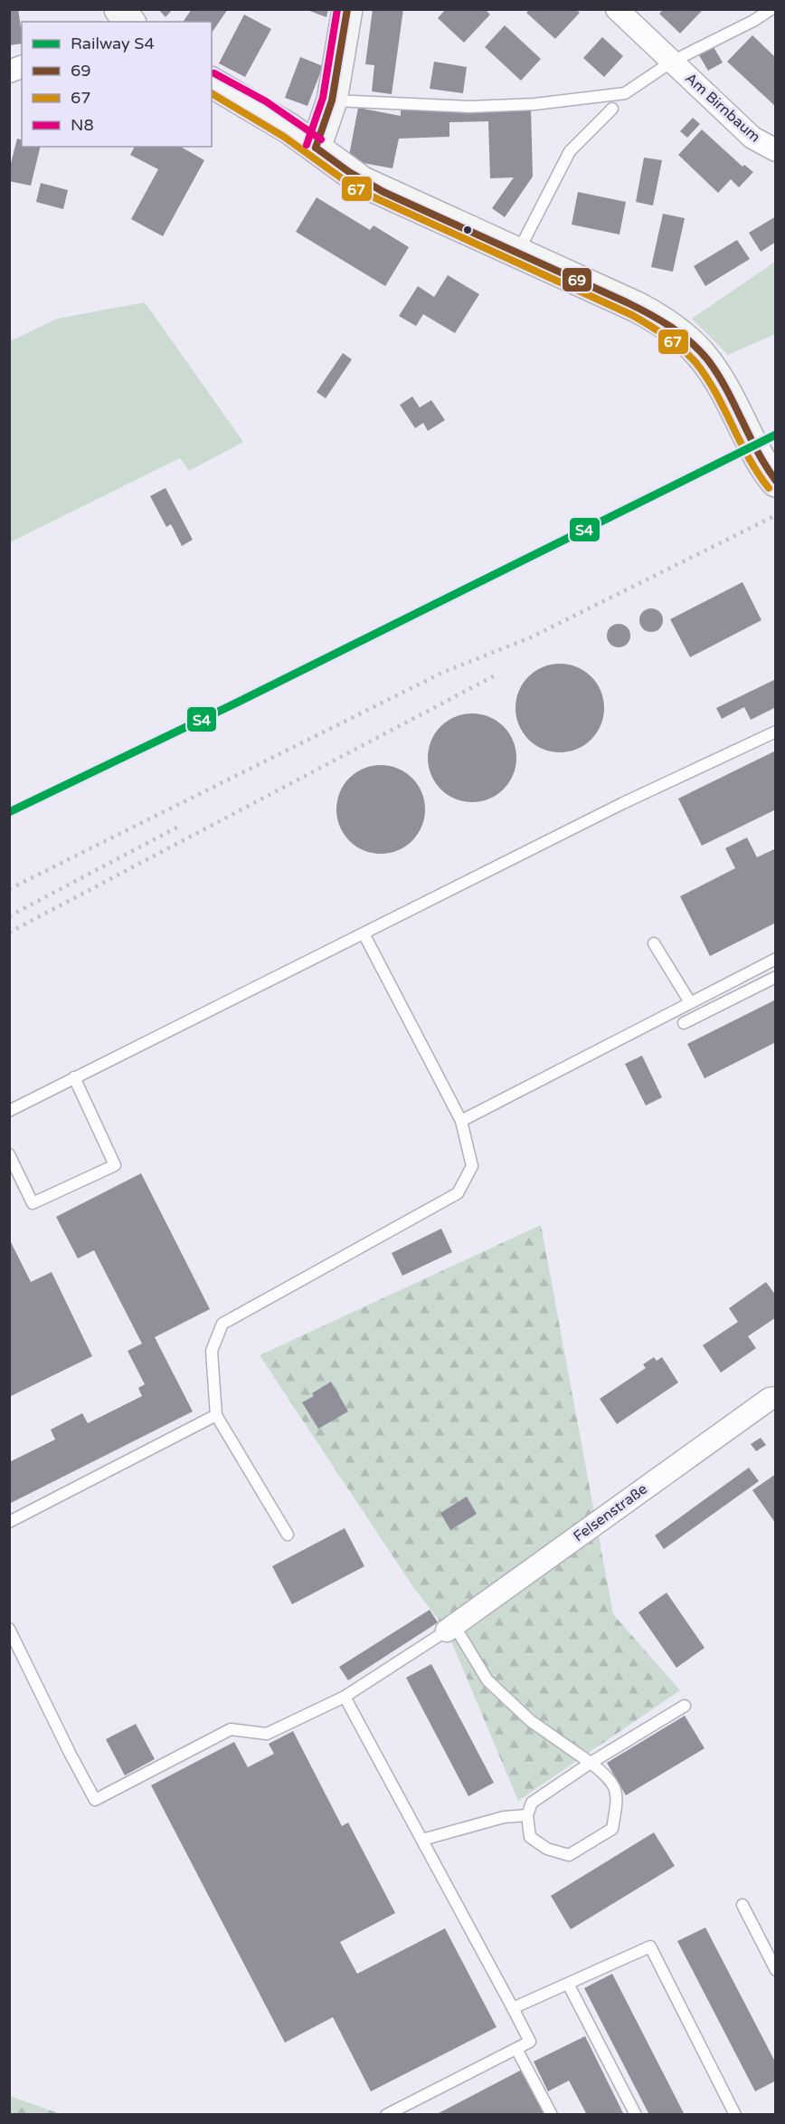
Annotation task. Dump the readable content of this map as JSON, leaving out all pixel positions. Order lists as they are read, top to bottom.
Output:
{
  "streets": {
    "street": ["Am Birnbaum", "Felsenstraße"]
  },
  "lines": [
    "transit line 69",
    "transit line N8",
    "transit line 67",
    "rail line S4"
  ],
  "legend": [
    "Railway S4",
    "69",
    "67",
    "N8"
  ]
}
